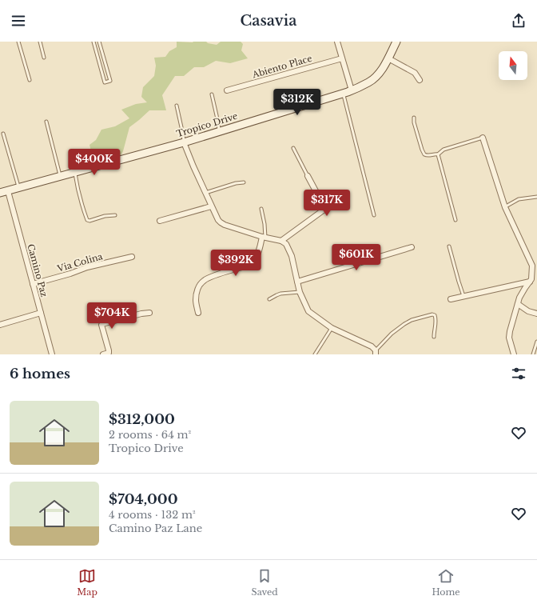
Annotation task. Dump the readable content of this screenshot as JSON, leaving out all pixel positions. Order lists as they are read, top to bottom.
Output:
{
  "streets": {
    "street": [
      "Abiento Place",
      "Tropico Drive",
      "Via Colina",
      "Camino Paz"
    ]
  },
  "crossings": [
    ["Tropico Drive", "Camino Paz"],
    ["Via Colina", "Camino Paz"]
  ],
  "north": "top",
  "page": {
    "header": "Casavia",
    "price": [
      "$312K",
      "$400K",
      "$317K",
      "$601K",
      "$392K",
      "$704K"
    ],
    "heading": "6 homes",
    "list": [
      {
        "name": "$312,000",
        "note": "2 rooms · 64 m² · Tropico Drive"
      },
      {
        "name": "$704,000",
        "note": "4 rooms · 132 m² · Camino Paz Lane"
      }
    ],
    "tabs": ["Map", "Saved", "Home"]
  }
}
